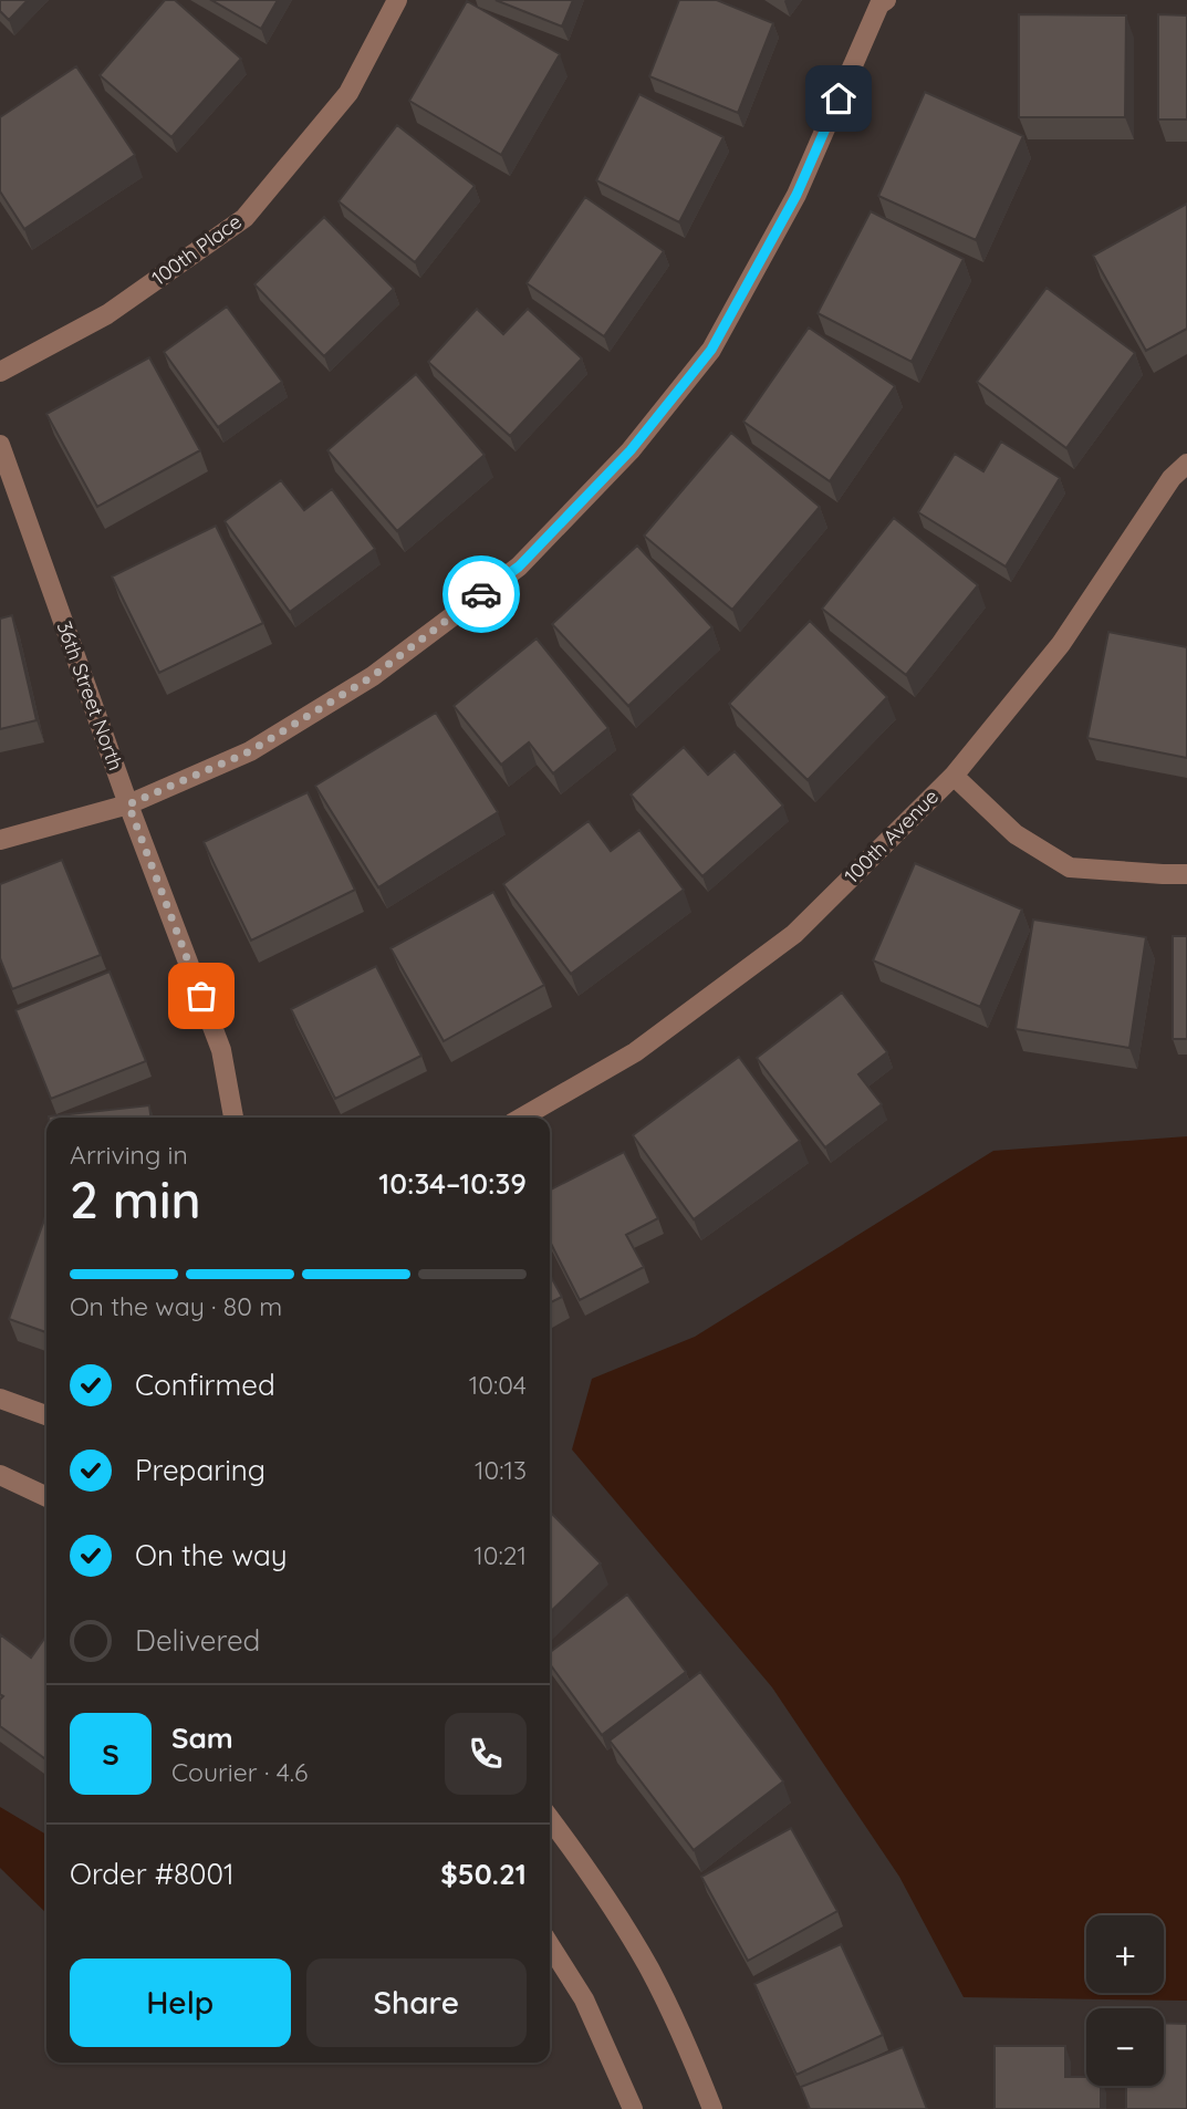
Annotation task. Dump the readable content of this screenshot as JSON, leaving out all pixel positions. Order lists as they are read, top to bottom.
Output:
{
  "streets": {
    "street": ["100th Place", "36th Street North", "100th Avenue"]
  },
  "page": {
    "heading": ["2 min", "Arriving in", "10:34–10:39"],
    "panel": [
      "Sam",
      "Courier · 4.6",
      "Order #8001",
      "$50.21"
    ],
    "bar": "On the way · 80 m",
    "list": [
      ["Confirmed", "10:04"],
      ["Preparing", "10:13"],
      ["On the way", "10:21"],
      "Delivered"
    ],
    "round": "S",
    "map_buttons": ["+", "−"],
    "buttons": ["Help", "Share"]
  }
}
